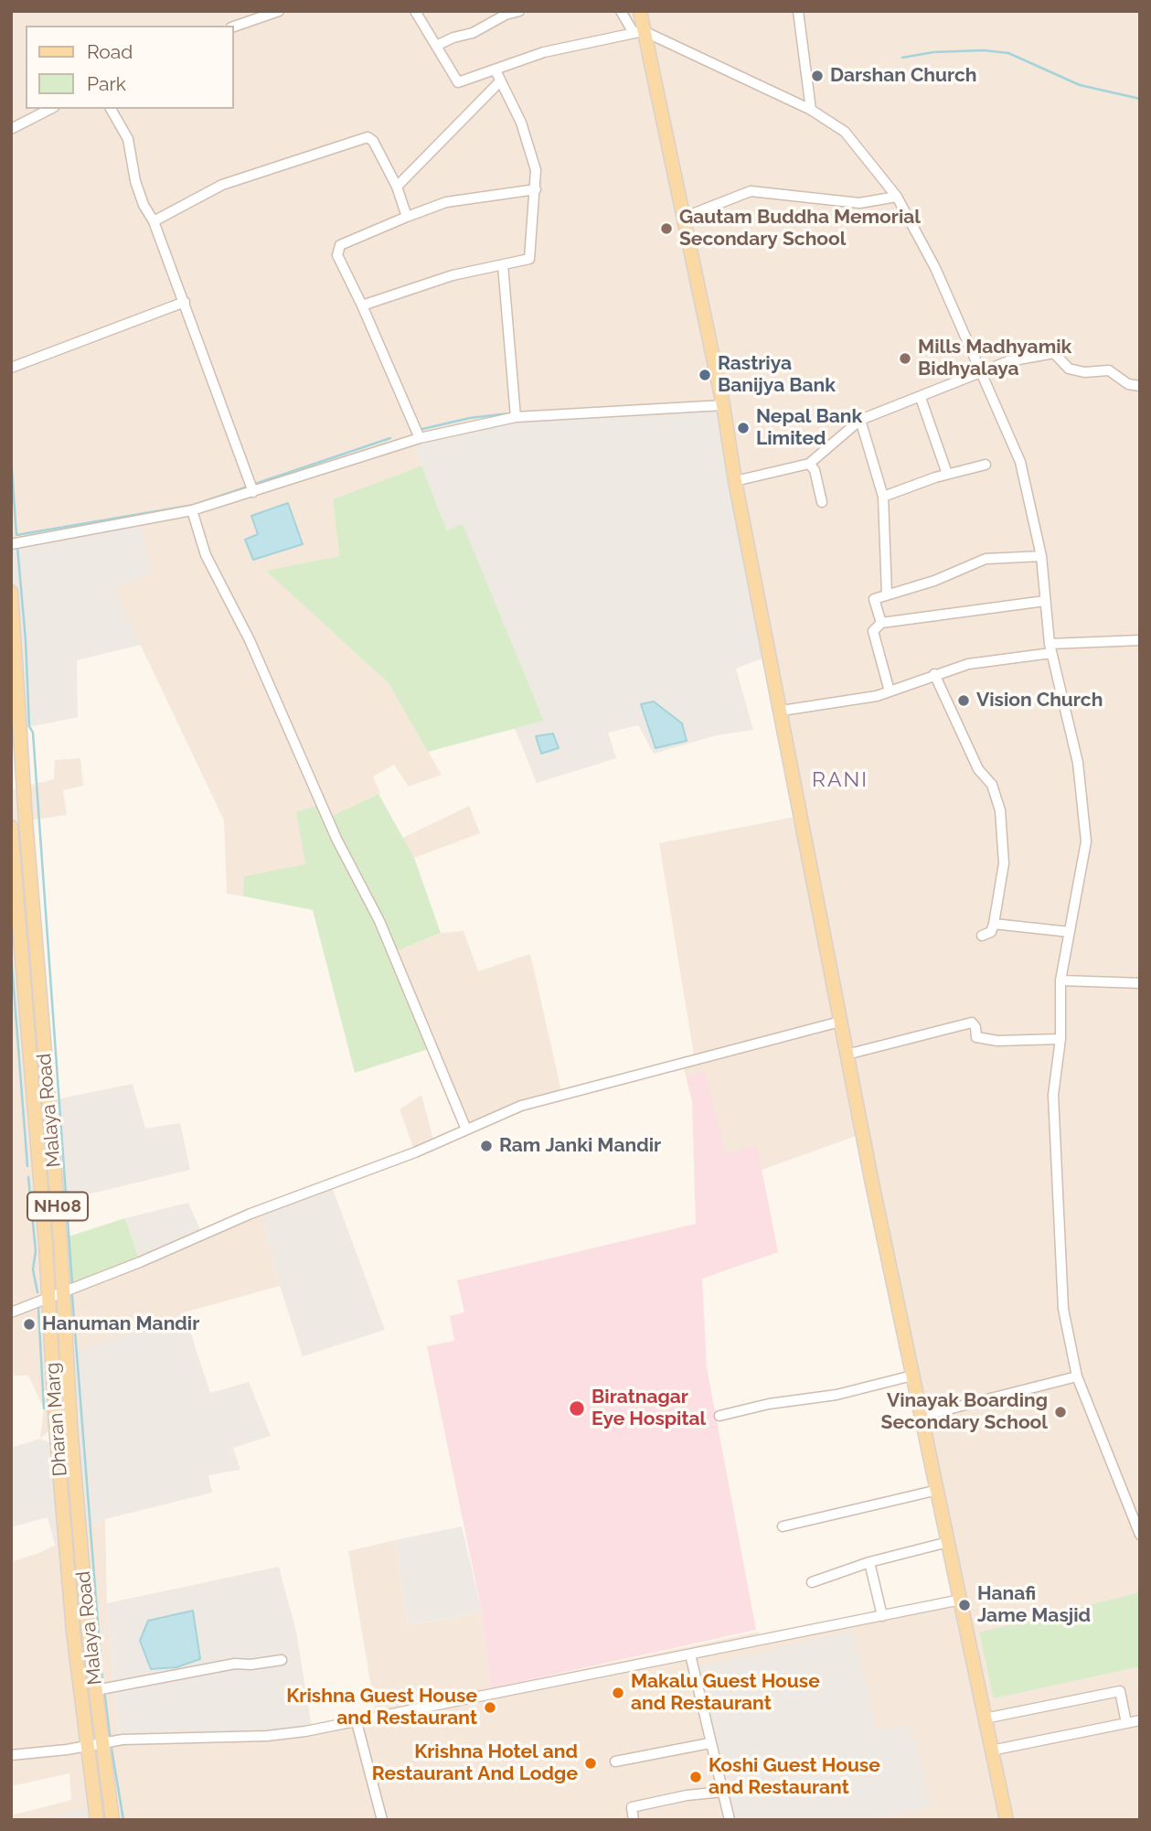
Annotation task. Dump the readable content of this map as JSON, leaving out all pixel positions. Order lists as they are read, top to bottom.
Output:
{
  "streets": {
    "main road": ["Malaya Road", "NH08", "Dharan Marg"]
  },
  "districts": ["RANI"],
  "places": [
    "Darshan Church",
    "Gautam Buddha Memorial Secondary School",
    "Mills Madhyamik Bidhyalaya",
    "Rastriya Banijya Bank",
    "Nepal Bank Limited",
    "Vision Church",
    "Ram Janki Mandir",
    "Hanuman Mandir",
    "Biratnagar Eye Hospital",
    "Vinayak Boarding Secondary School",
    "Hanafi Jame Masjid",
    "Makalu Guest House and Restaurant",
    "Krishna Guest House and Restaurant",
    "Krishna Hotel and Restaurant And Lodge",
    "Koshi Guest House and Restaurant"
  ],
  "legend": ["Road", "Park"]
}
